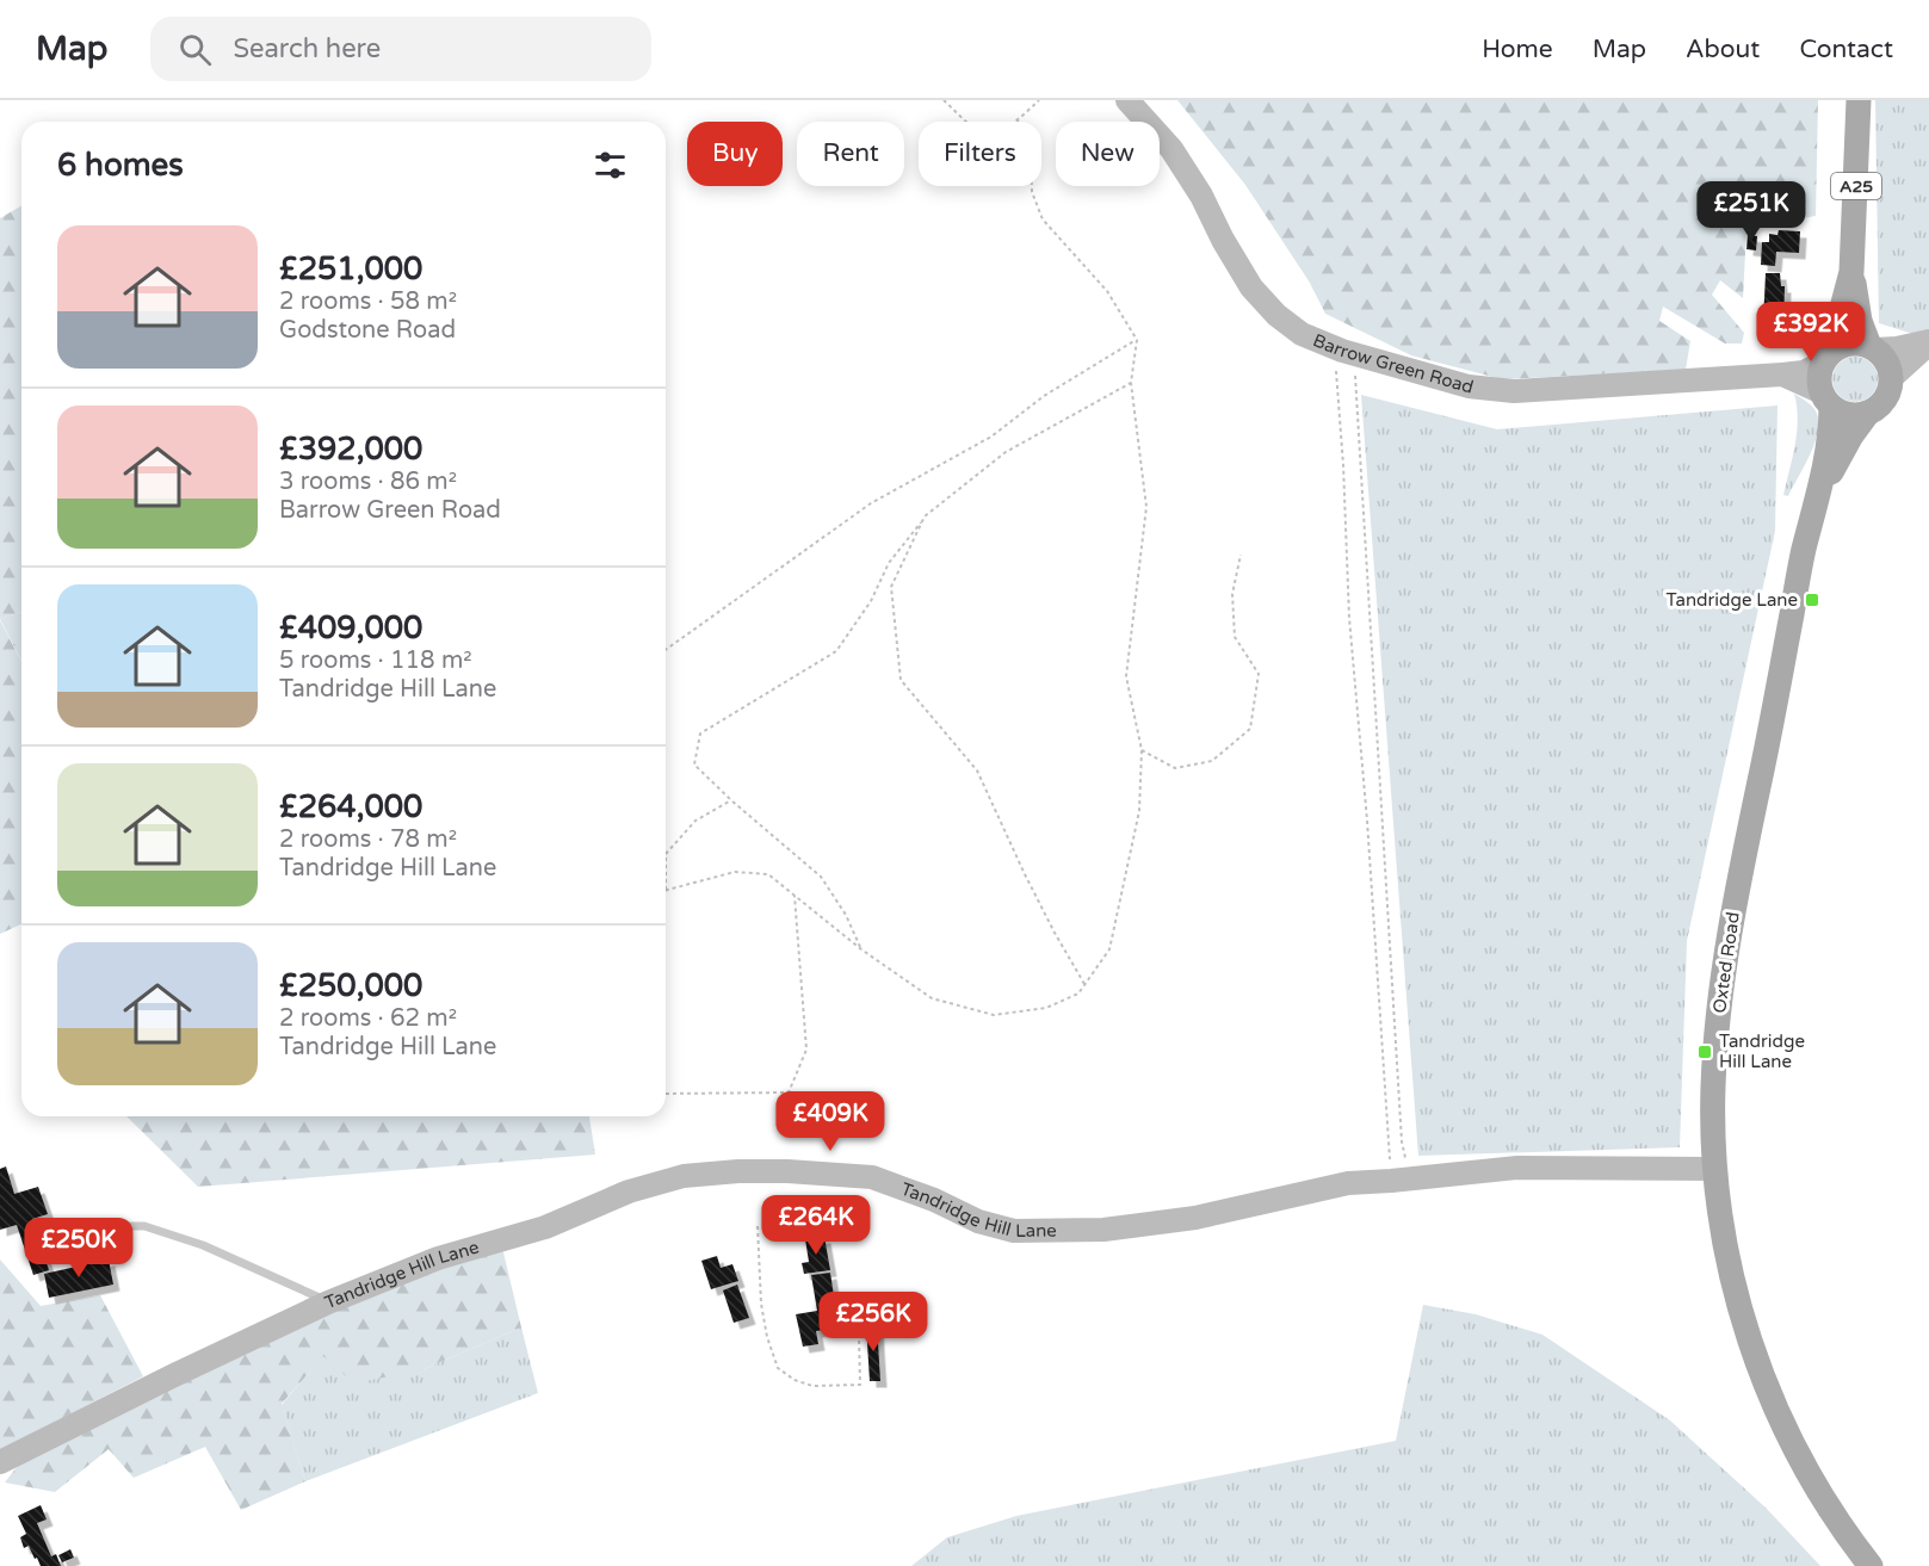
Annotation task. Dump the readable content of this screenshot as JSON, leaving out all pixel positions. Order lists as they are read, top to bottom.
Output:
{
  "streets": {
    "main road": ["A25", "Oxted Road"],
    "street": ["Barrow Green Road", "Tandridge Hill Lane"]
  },
  "crossings": [
    ["A25", "Barrow Green Road"],
    ["A25", "Oxted Road"],
    ["Barrow Green Road", "Oxted Road"],
    ["Oxted Road", "Tandridge Hill Lane"]
  ],
  "places": {
    "transit": ["Tandridge Lane", "Tandridge Hill Lane"]
  },
  "page": {
    "header": "Map",
    "search": "Search here",
    "nav": [
      "Home",
      "Map",
      "About",
      "Contact"
    ],
    "chip": [
      "Buy",
      "Rent",
      "Filters",
      "New"
    ],
    "heading": "6 homes",
    "price": [
      "£251K",
      "£392K",
      "£409K",
      "£264K",
      "£250K",
      "£256K"
    ],
    "list": [
      {
        "name": "£251,000",
        "note": "2 rooms · 58 m² · Godstone Road"
      },
      {
        "name": "£392,000",
        "note": "3 rooms · 86 m² · Barrow Green Road"
      },
      {
        "name": "£409,000",
        "note": "5 rooms · 118 m² · Tandridge Hill Lane"
      },
      {
        "name": "£264,000",
        "note": "2 rooms · 78 m² · Tandridge Hill Lane"
      },
      {
        "name": "£250,000",
        "note": "2 rooms · 62 m² · Tandridge Hill Lane"
      }
    ]
  }
}
